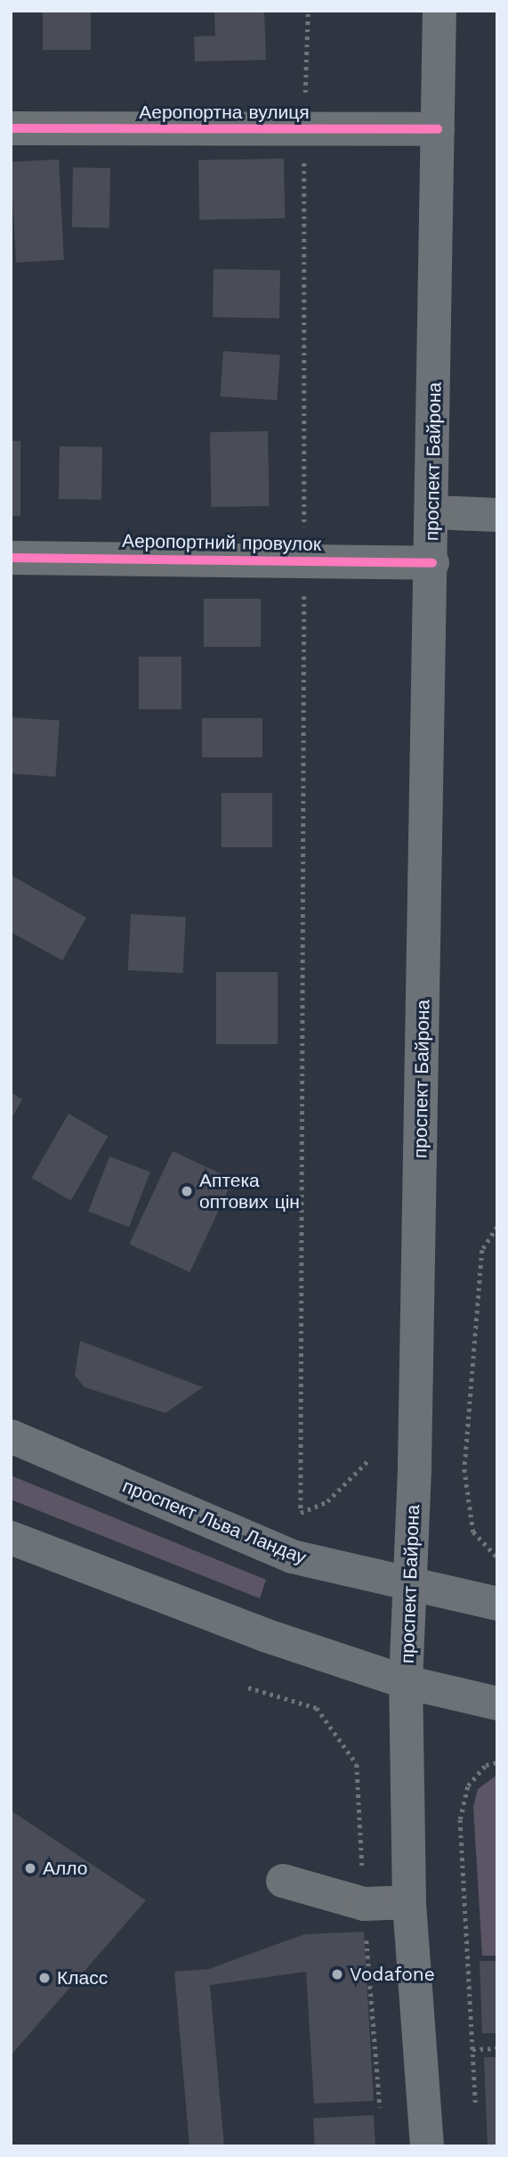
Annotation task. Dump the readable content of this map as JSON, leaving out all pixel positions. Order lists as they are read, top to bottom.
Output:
{
  "streets": {
    "main road": ["проспект Байрона", "проспект Льва Ландау"],
    "street": ["Аеропортна вулиця", "Аеропортний провулок"]
  },
  "crossings": [
    ["Аеропортна вулиця", "проспект Байрона"],
    ["проспект Байрона", "Аеропортний провулок"],
    ["проспект Байрона", "проспект Льва Ландау"]
  ],
  "places": [
    "Аптека оптових цін",
    "Алло",
    "Vodafone",
    "Класс"
  ]
}
